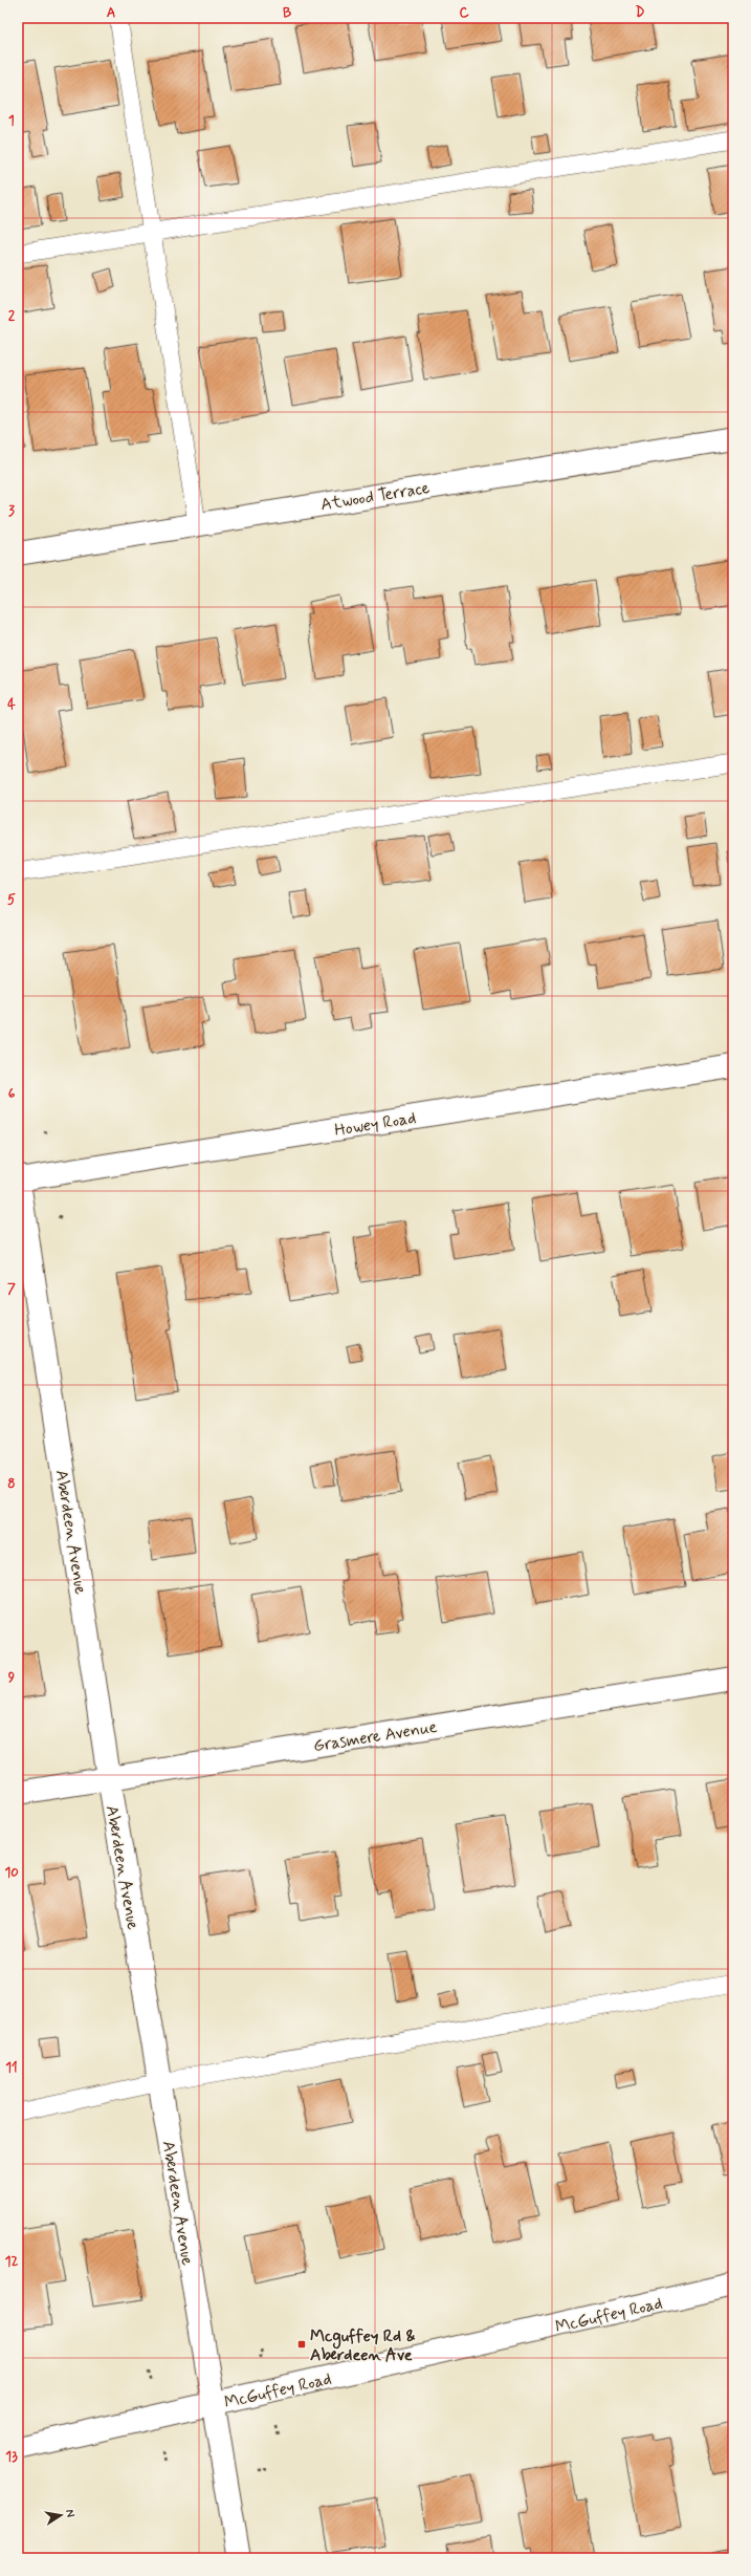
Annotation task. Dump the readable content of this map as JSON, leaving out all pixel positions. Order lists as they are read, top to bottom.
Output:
{
  "streets": {
    "street": [
      "Atwood Terrace",
      "Howey Road",
      "Aberdeen Avenue",
      "Grasmere Avenue",
      "McGuffey Road"
    ]
  },
  "crossings": [
    ["Howey Road", "Aberdeen Avenue"],
    ["Aberdeen Avenue", "Grasmere Avenue"],
    ["Aberdeen Avenue", "McGuffey Road"]
  ],
  "places": {
    "transit": ["Mcguffey Rd & Aberdeen Ave"]
  },
  "north": "right",
  "grid": {
    "columns": [
      "A",
      "B",
      "C",
      "D"
    ],
    "rows": [
      "1",
      "2",
      "3",
      "4",
      "5",
      "6",
      "7",
      "8",
      "9",
      "10",
      "11",
      "12",
      "13"
    ]
  }
}
